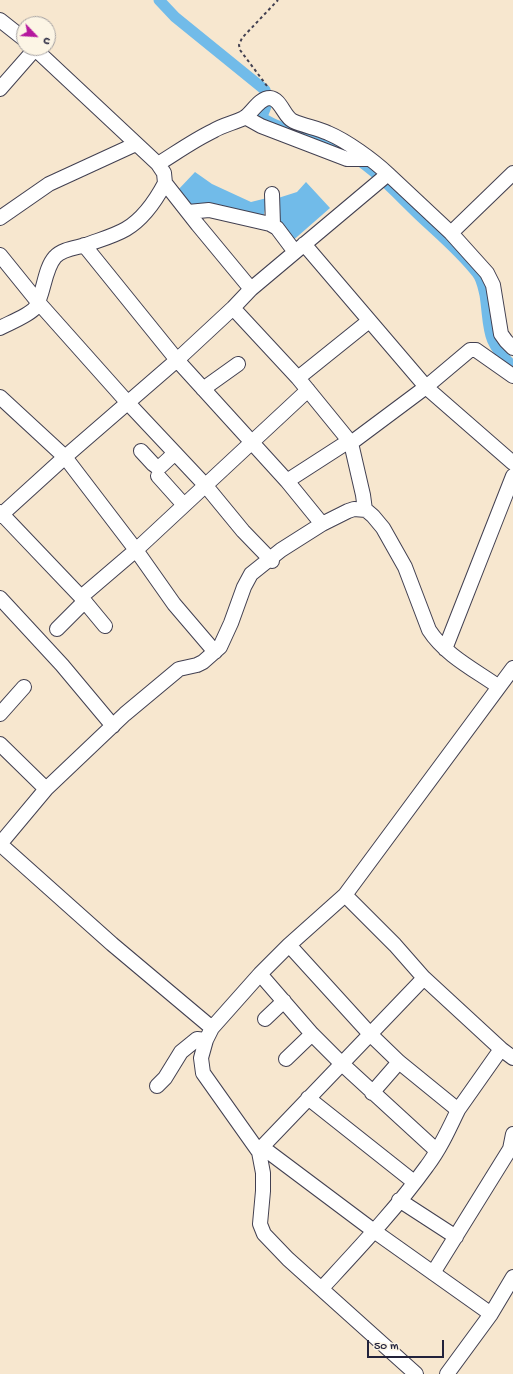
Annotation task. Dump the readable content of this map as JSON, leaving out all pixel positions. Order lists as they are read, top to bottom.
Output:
{
  "scale_bar": "50 m",
  "north": "bottom right"
}
